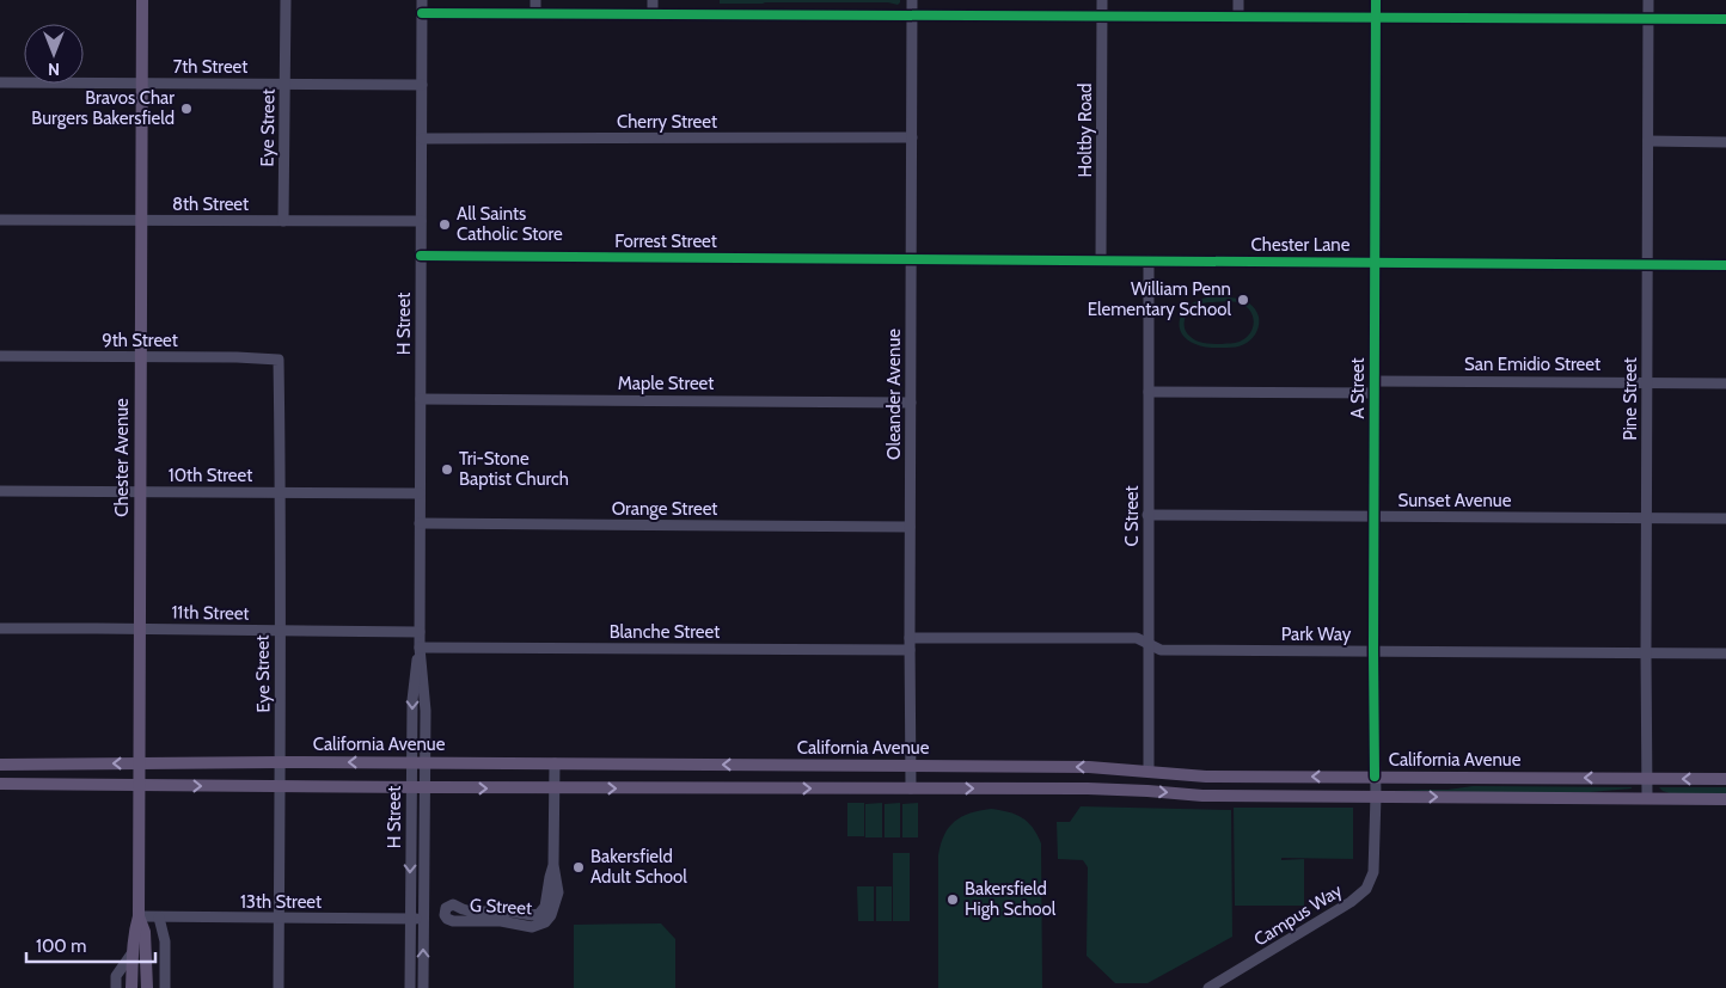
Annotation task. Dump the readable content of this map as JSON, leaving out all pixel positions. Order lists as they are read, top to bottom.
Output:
{
  "streets": {
    "main road": ["Chester Avenue", "California Avenue"],
    "street": [
      "7th Street",
      "Cherry Street",
      "Eye Street",
      "Holtby Road",
      "8th Street",
      "Forrest Street",
      "Chester Lane",
      "H Street",
      "9th Street",
      "San Emidio Street",
      "Maple Street",
      "A Street",
      "Oleander Avenue",
      "Pine Street",
      "10th Street",
      "Sunset Avenue",
      "Orange Street",
      "C Street",
      "11th Street",
      "Blanche Street",
      "Park Way",
      "13th Street",
      "G Street",
      "Campus Way"
    ]
  },
  "crossings": [
    ["7th Street", "Eye Street"],
    ["7th Street", "H Street"],
    ["7th Street", "Chester Avenue"],
    ["Cherry Street", "H Street"],
    ["Cherry Street", "Oleander Avenue"],
    ["Eye Street", "8th Street"],
    ["Eye Street", "9th Street"],
    ["Eye Street", "10th Street"],
    ["Eye Street", "11th Street"],
    ["Eye Street", "California Avenue"],
    ["Eye Street", "13th Street"],
    ["Holtby Road", "Chester Lane"],
    ["8th Street", "H Street"],
    ["8th Street", "Chester Avenue"],
    ["Forrest Street", "Chester Lane"],
    ["Forrest Street", "H Street"],
    ["Forrest Street", "Oleander Avenue"],
    ["Chester Lane", "A Street"],
    ["Chester Lane", "Oleander Avenue"],
    ["Chester Lane", "Pine Street"],
    ["Chester Lane", "C Street"],
    ["H Street", "Maple Street"],
    ["H Street", "10th Street"],
    ["H Street", "Orange Street"],
    ["H Street", "11th Street"],
    ["H Street", "Blanche Street"],
    ["H Street", "California Avenue"],
    ["H Street", "13th Street"],
    ["9th Street", "Chester Avenue"],
    ["San Emidio Street", "A Street"],
    ["San Emidio Street", "Pine Street"],
    ["Maple Street", "Oleander Avenue"],
    ["A Street", "Sunset Avenue"],
    ["A Street", "Park Way"],
    ["A Street", "California Avenue"],
    ["A Street", "Campus Way"],
    ["Oleander Avenue", "Orange Street"],
    ["Oleander Avenue", "Blanche Street"],
    ["Oleander Avenue", "Park Way"],
    ["Oleander Avenue", "California Avenue"],
    ["Pine Street", "Sunset Avenue"],
    ["Pine Street", "Park Way"],
    ["Pine Street", "California Avenue"],
    ["Chester Avenue", "10th Street"],
    ["Chester Avenue", "11th Street"],
    ["Chester Avenue", "California Avenue"],
    ["Chester Avenue", "13th Street"],
    ["Sunset Avenue", "C Street"],
    ["C Street", "Park Way"],
    ["C Street", "California Avenue"],
    ["California Avenue", "G Street"],
    ["California Avenue", "Campus Way"]
  ],
  "places": [
    "Bravos Char Burgers Bakersfield",
    "All Saints Catholic Store",
    "William Penn Elementary School",
    "Tri-Stone Baptist Church",
    "Bakersfield Adult School",
    "Bakersfield High School"
  ],
  "scale_bar": "100 m",
  "north": "bottom"
}
